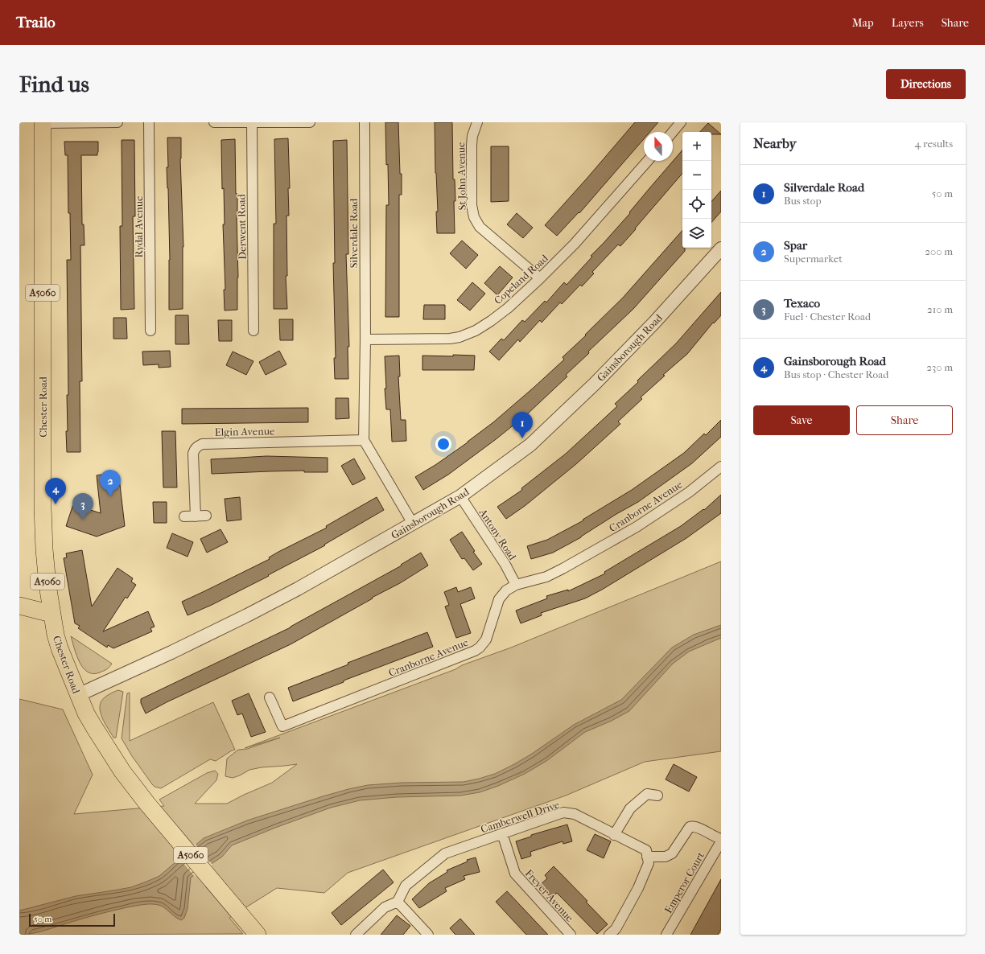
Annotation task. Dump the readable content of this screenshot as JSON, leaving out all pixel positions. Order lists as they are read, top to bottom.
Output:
{
  "streets": {
    "highway": ["A5060", "Chester Road"],
    "street": [
      "St John Avenue",
      "Rydal Avenue",
      "Derwent Road",
      "Silverdale Road",
      "Copeland Road",
      "Gainsborough Road",
      "Elgin Avenue",
      "Cranborne Avenue",
      "Antony Road",
      "Camberwell Drive",
      "Emperor Court",
      "Freyer Avenue"
    ]
  },
  "crossings": [
    ["St John Avenue", "Copeland Road"],
    ["Silverdale Road", "Copeland Road"],
    ["Silverdale Road", "Elgin Avenue"],
    ["Gainsborough Road", "Chester Road"],
    ["Gainsborough Road", "Antony Road"],
    ["Cranborne Avenue", "Antony Road"],
    ["Camberwell Drive", "Freyer Avenue"]
  ],
  "scale_bar": "50 m",
  "north": "top",
  "page": {
    "header": "Trailo",
    "nav": ["Map", "Layers", "Share"],
    "buttons": [
      "Directions",
      ["Save", "Share"]
    ],
    "title": "Find us",
    "heading": ["Nearby", "4 results"],
    "map_buttons": ["+", "−"],
    "list": [
      {
        "mark": "1",
        "name": "Silverdale Road",
        "note": "Bus stop",
        "value": "50 m"
      },
      {
        "mark": "2",
        "name": "Spar",
        "note": "Supermarket",
        "value": "200 m"
      },
      {
        "mark": "3",
        "name": "Texaco",
        "note": "Fuel · Chester Road",
        "value": "210 m"
      },
      {
        "mark": "4",
        "name": "Gainsborough Road",
        "note": "Bus stop · Chester Road",
        "value": "230 m"
      }
    ],
    "pins": [
      "1",
      "2",
      "4",
      "3"
    ],
    "scale": "50 m"
  }
}
